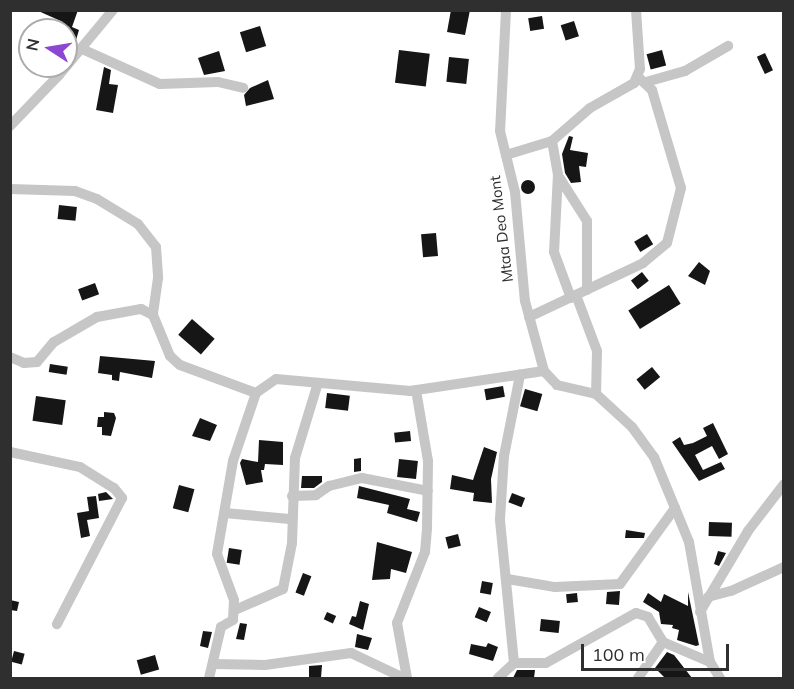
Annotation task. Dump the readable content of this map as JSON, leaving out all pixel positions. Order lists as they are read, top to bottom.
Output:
{
  "streets": {
    "street": ["Mtaa Deo Mont"]
  },
  "scale_bar": "100 m",
  "north": "left"
}
